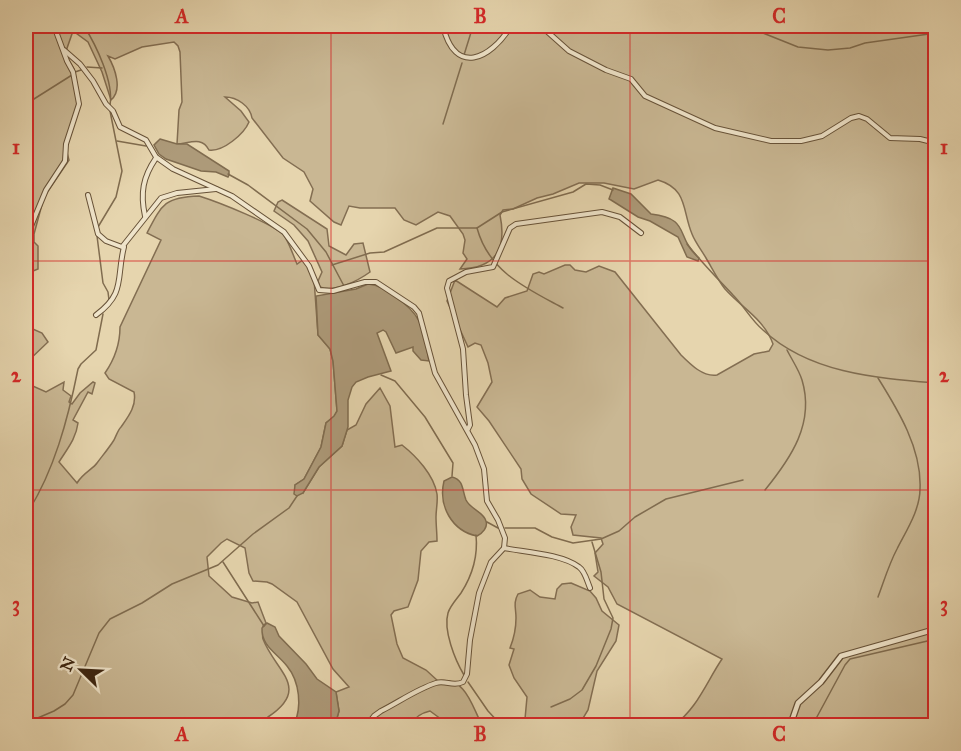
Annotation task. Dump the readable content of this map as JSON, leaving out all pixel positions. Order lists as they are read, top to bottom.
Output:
{
  "north": "top left",
  "grid": {
    "columns": ["A", "B", "C"],
    "rows": ["1", "2", "3"]
  }
}
